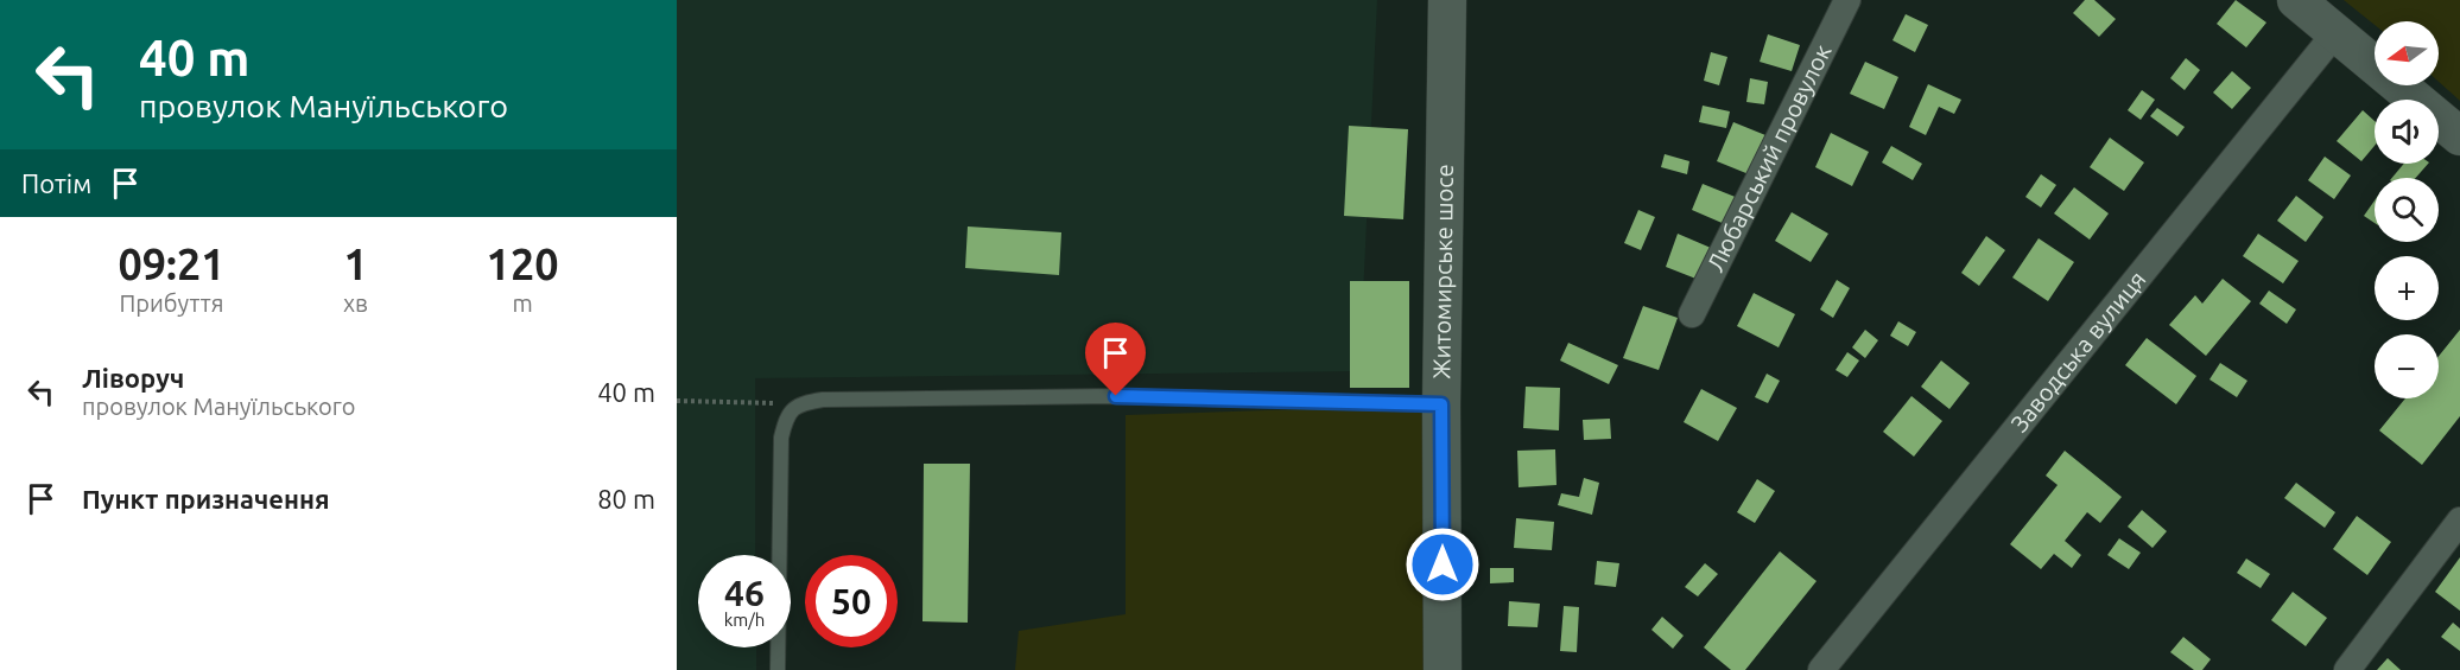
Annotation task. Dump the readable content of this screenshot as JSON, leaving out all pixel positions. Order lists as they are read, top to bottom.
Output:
{
  "streets": {
    "main road": ["Житомирське шосе"],
    "street": ["Любарський провулок", "Заводська вулиця"]
  },
  "north": "left",
  "page": {
    "turn": ["40 m", "провулок Мануїльського"],
    "map_buttons": ["+", "−"],
    "then": "Потім",
    "eta": [
      "09:21",
      "Прибуття",
      "1",
      "хв",
      "120",
      "m"
    ],
    "list": [
      {
        "name": "Ліворуч",
        "note": "провулок Мануїльського",
        "value": "40 m"
      },
      {
        "name": "Пункт призначення",
        "value": "80 m"
      }
    ],
    "speed": "46 km/h",
    "limit": "50"
  }
}
